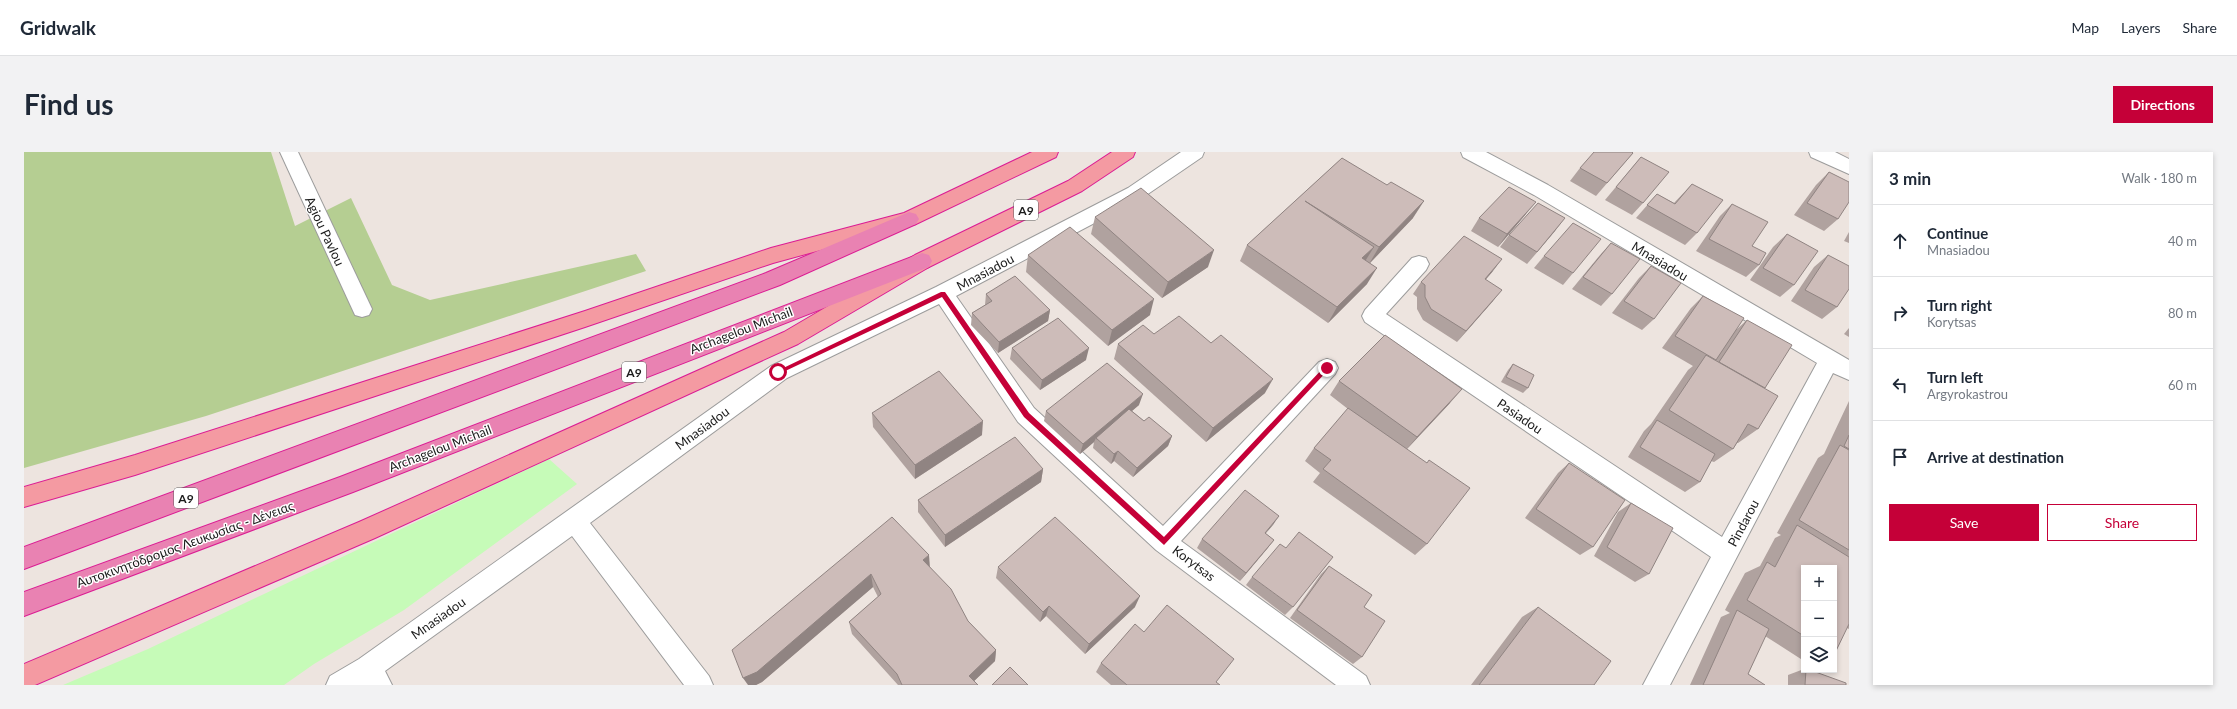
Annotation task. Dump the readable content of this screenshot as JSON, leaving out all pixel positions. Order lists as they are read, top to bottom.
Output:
{
  "streets": {
    "highway": ["A9", "Archagelou Michail", "Αυτοκινητόδρομος Λευκωσίας - Δένειας"],
    "street": [
      "Agiou Pavlou",
      "Mnasiadou",
      "Pasiadou",
      "Pindarou",
      "Korytsas"
    ]
  },
  "crossings": [
    ["Mnasiadou", "Pindarou"],
    ["Mnasiadou", "Korytsas"],
    ["Archagelou Michail", "Αυτοκινητόδρομος Λευκωσίας - Δένειας"],
    ["Pasiadou", "Pindarou"]
  ],
  "page": {
    "header": "Gridwalk",
    "nav": ["Map", "Layers", "Share"],
    "buttons": [
      "Directions",
      ["Save", "Share"]
    ],
    "title": "Find us",
    "heading": ["3 min", "Walk · 180 m"],
    "list": [
      ["Continue", "Mnasiadou", "40 m"],
      ["Turn right", "Korytsas", "80 m"],
      ["Turn left", "Argyrokastrou", "60 m"],
      "Arrive at destination"
    ],
    "map_buttons": ["+", "−"]
  }
}
